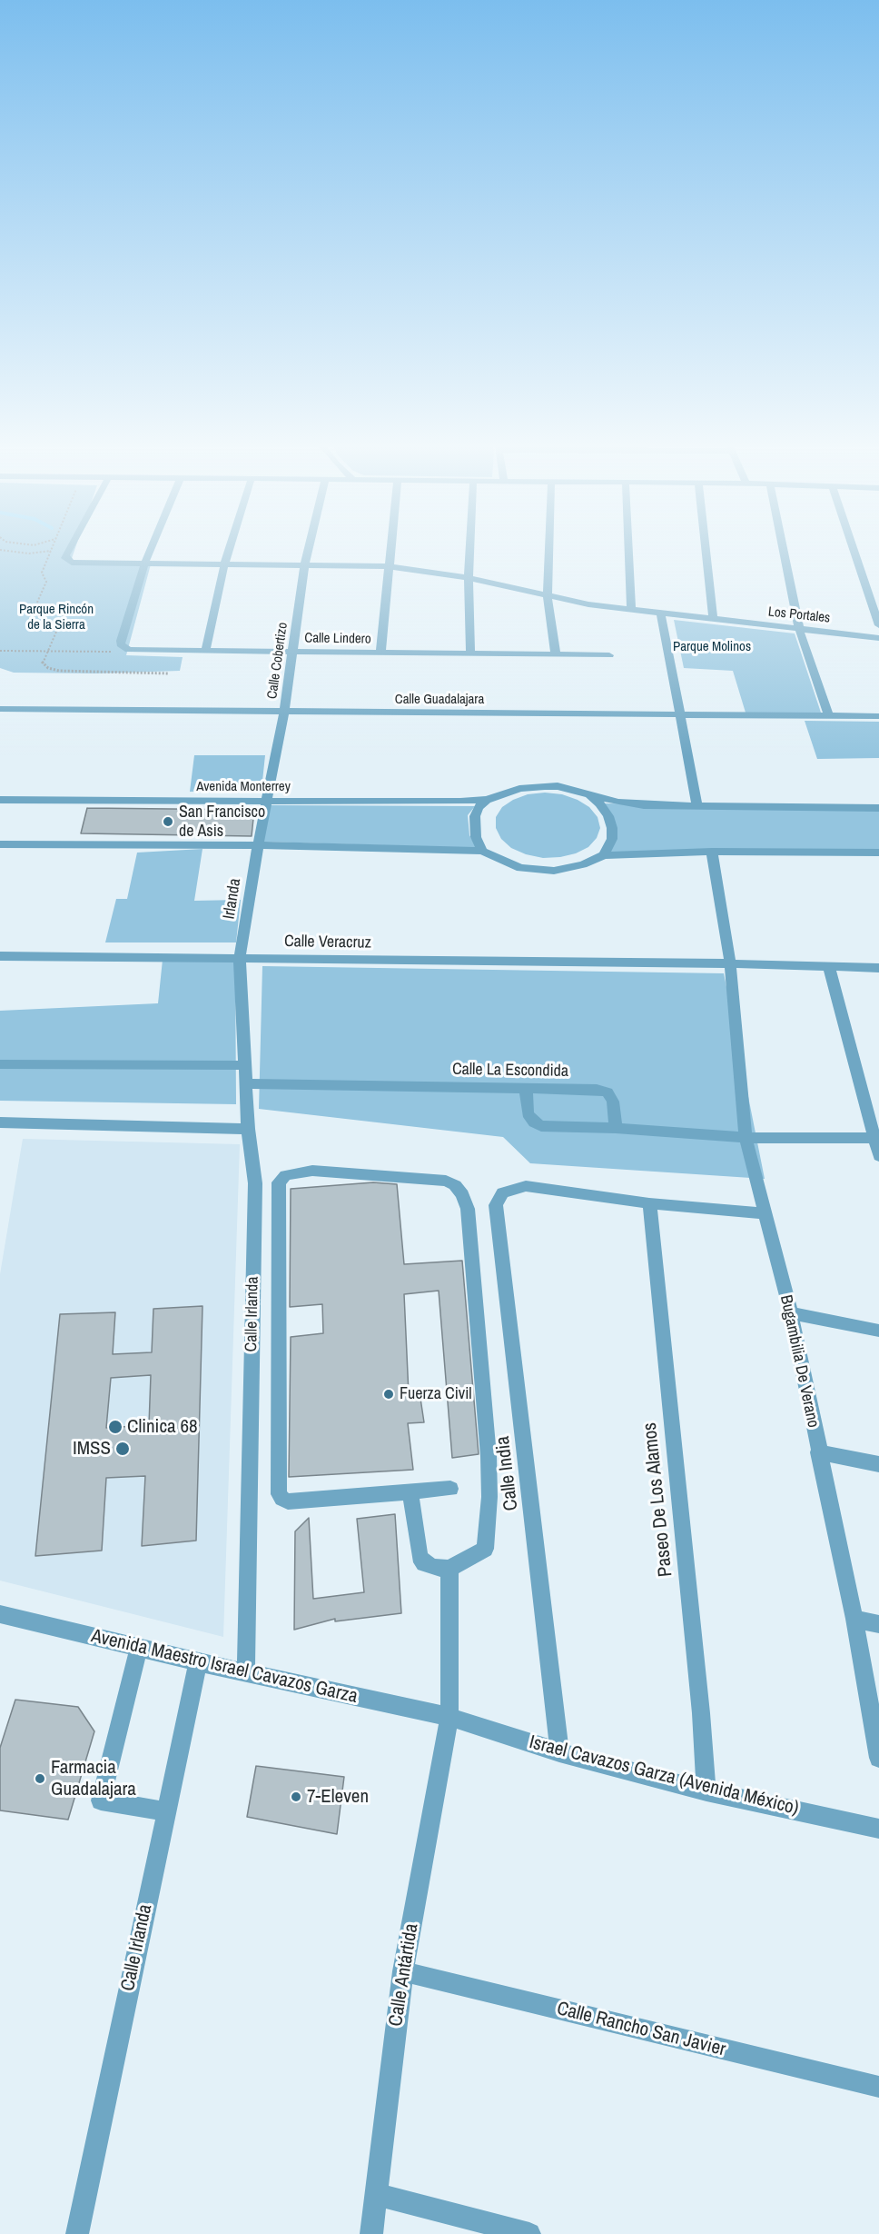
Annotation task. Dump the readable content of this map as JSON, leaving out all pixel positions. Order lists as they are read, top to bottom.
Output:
{
  "streets": {
    "street": [
      "Los Portales",
      "Calle Lindero",
      "Calle Cobertizo",
      "Calle Guadalajara",
      "Avenida Monterrey",
      "Irlanda",
      "Calle Veracruz",
      "Calle La Escondida",
      "Calle Irlanda",
      "Bugambilia De Verano",
      "Calle India",
      "Paseo De Los Alamos",
      "Avenida Maestro Israel Cavazos Garza",
      "Israel Cavazos Garza (Avenida México)",
      "Calle Antártida",
      "Calle Rancho San Javier"
    ]
  },
  "crossings": [
    ["Los Portales", "Calle Cobertizo"],
    ["Calle Lindero", "Calle Cobertizo"],
    ["Calle Cobertizo", "Calle Guadalajara"],
    ["Calle Cobertizo", "Avenida Monterrey"],
    ["Calle Cobertizo", "Irlanda"],
    ["Irlanda", "Calle Veracruz"],
    ["Irlanda", "Calle Irlanda"],
    ["Calle Veracruz", "Calle Irlanda"],
    ["Calle Veracruz", "Bugambilia De Verano"],
    ["Calle La Escondida", "Calle Irlanda"],
    ["Calle Irlanda", "Avenida Maestro Israel Cavazos Garza"],
    ["Calle India", "Paseo De Los Alamos"],
    ["Calle India", "Israel Cavazos Garza (Avenida México)"],
    ["Paseo De Los Alamos", "Israel Cavazos Garza (Avenida México)"],
    ["Avenida Maestro Israel Cavazos Garza", "Israel Cavazos Garza (Avenida México)"],
    ["Avenida Maestro Israel Cavazos Garza", "Calle Antártida"],
    ["Israel Cavazos Garza (Avenida México)", "Calle Antártida"],
    ["Calle Antártida", "Calle Rancho San Javier"]
  ],
  "parks": ["Parque Rincón de la Sierra", "Parque Molinos"],
  "places": [
    "San Francisco de Asis",
    "Fuerza Civil",
    "Clinica 68",
    "IMSS",
    "Farmacia Guadalajara",
    "7-Eleven"
  ]
}
